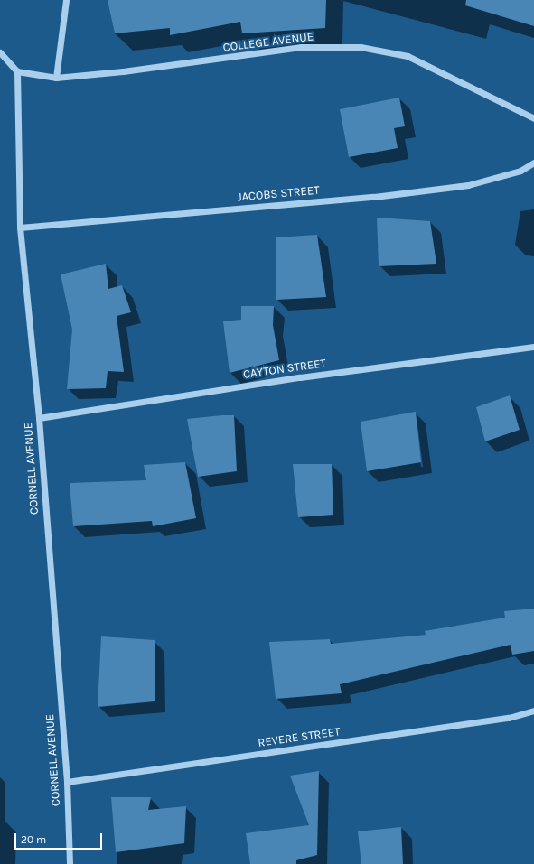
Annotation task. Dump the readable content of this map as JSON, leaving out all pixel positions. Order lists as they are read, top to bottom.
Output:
{
  "streets": {
    "street": [
      "COLLEGE AVENUE",
      "JACOBS STREET",
      "CAYTON STREET",
      "CORNELL AVENUE",
      "REVERE STREET"
    ]
  },
  "crossings": [
    ["COLLEGE AVENUE", "CORNELL AVENUE"],
    ["JACOBS STREET", "CORNELL AVENUE"],
    ["CAYTON STREET", "CORNELL AVENUE"],
    ["CORNELL AVENUE", "REVERE STREET"]
  ],
  "scale_bar": "20 m"
}
